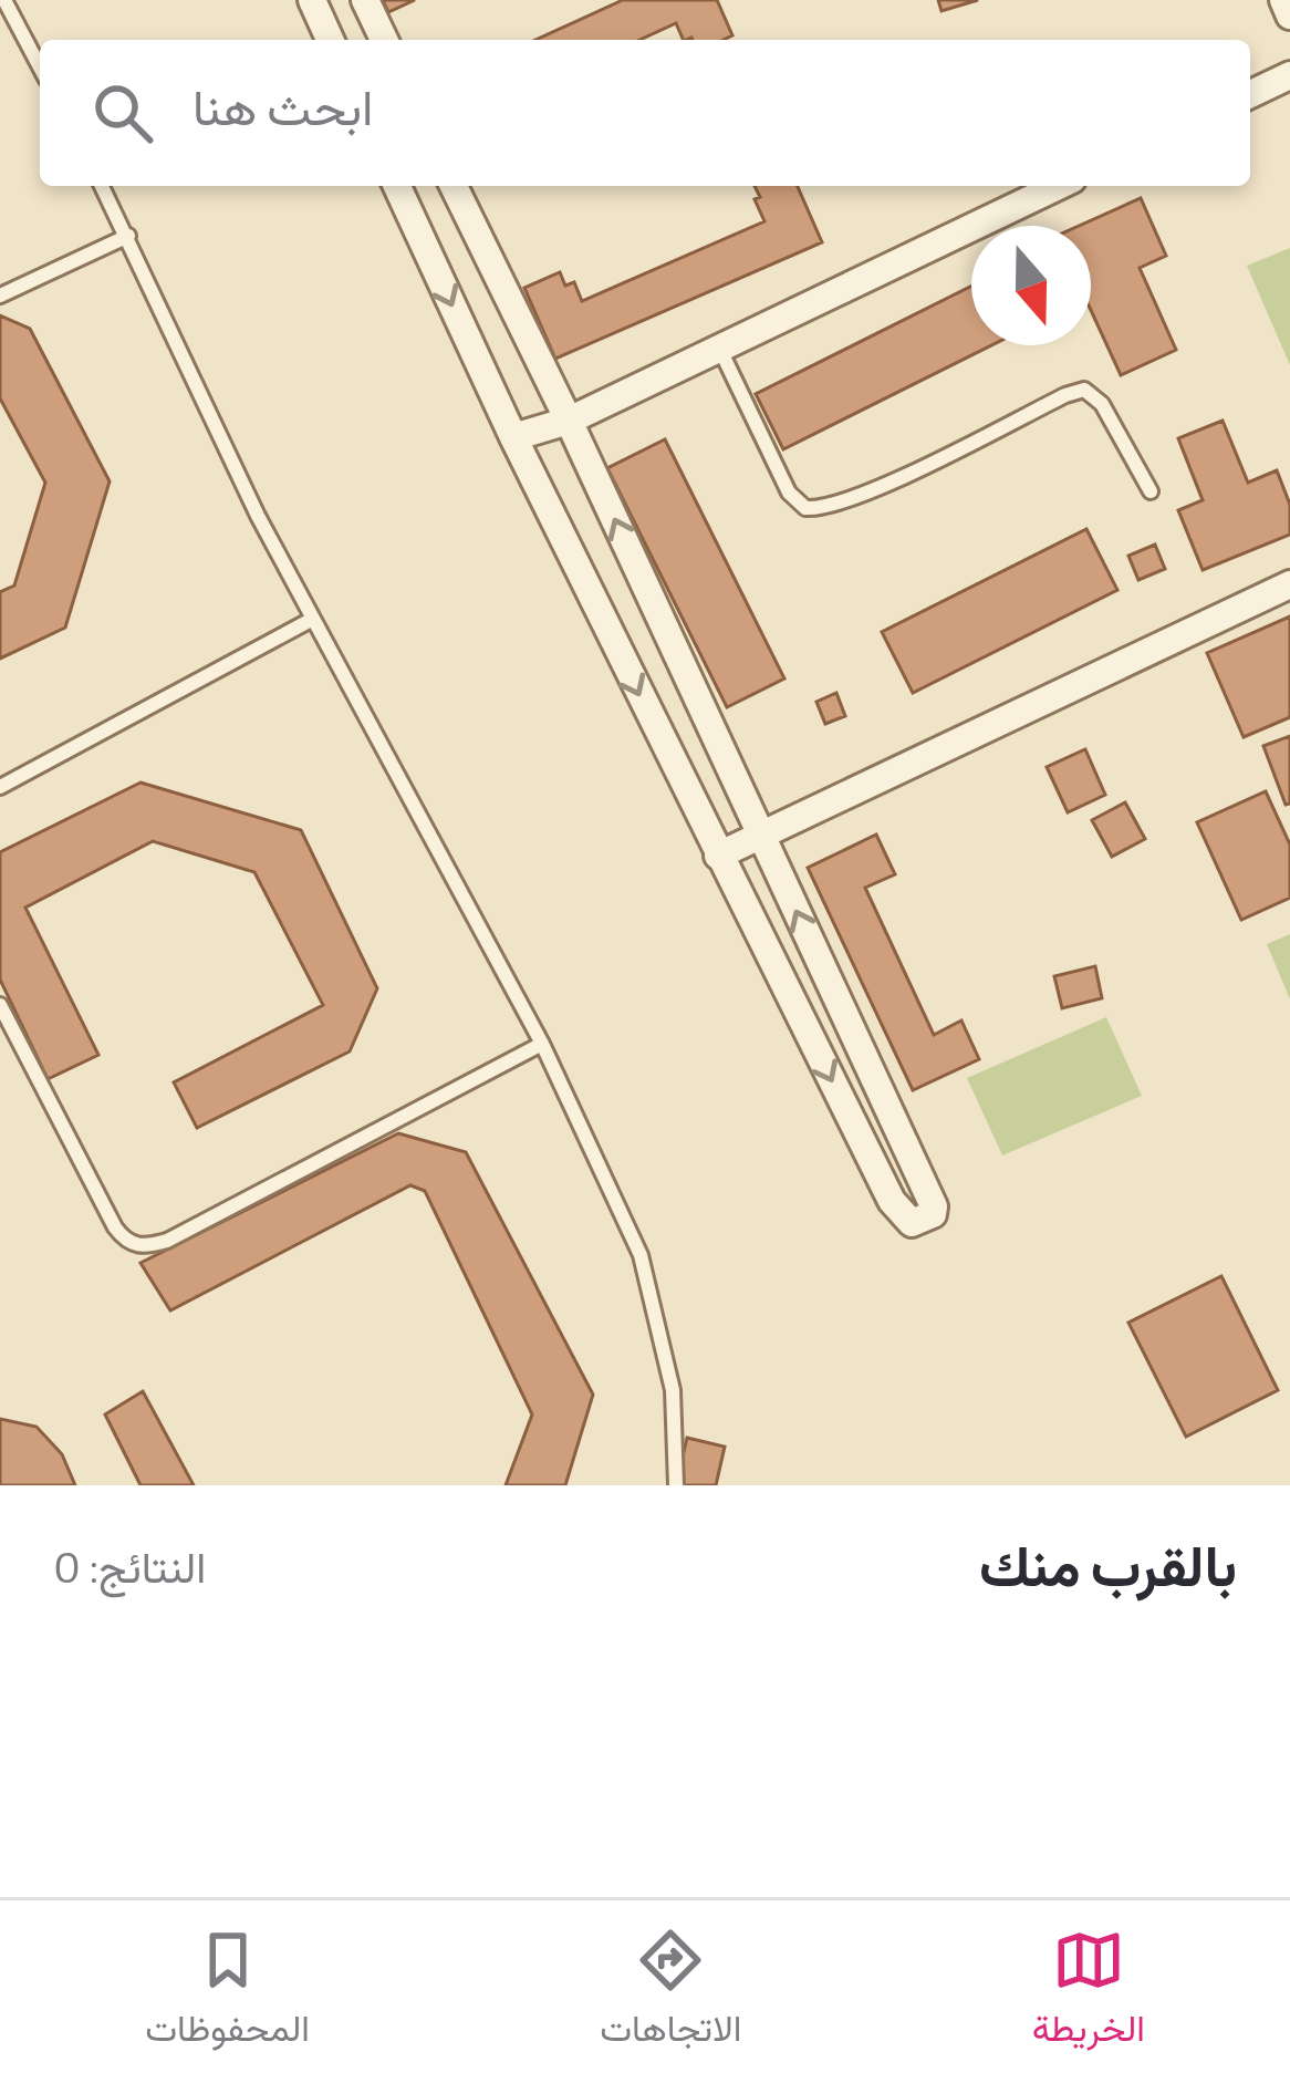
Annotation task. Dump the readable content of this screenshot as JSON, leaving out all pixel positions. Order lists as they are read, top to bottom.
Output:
{
  "north": "bottom",
  "page": {
    "search": "ابحث هنا",
    "heading": ["بالقرب منك", "النتائج: 0"],
    "nav": ["الخريطة", "الاتجاهات", "المحفوظات"]
  }
}
